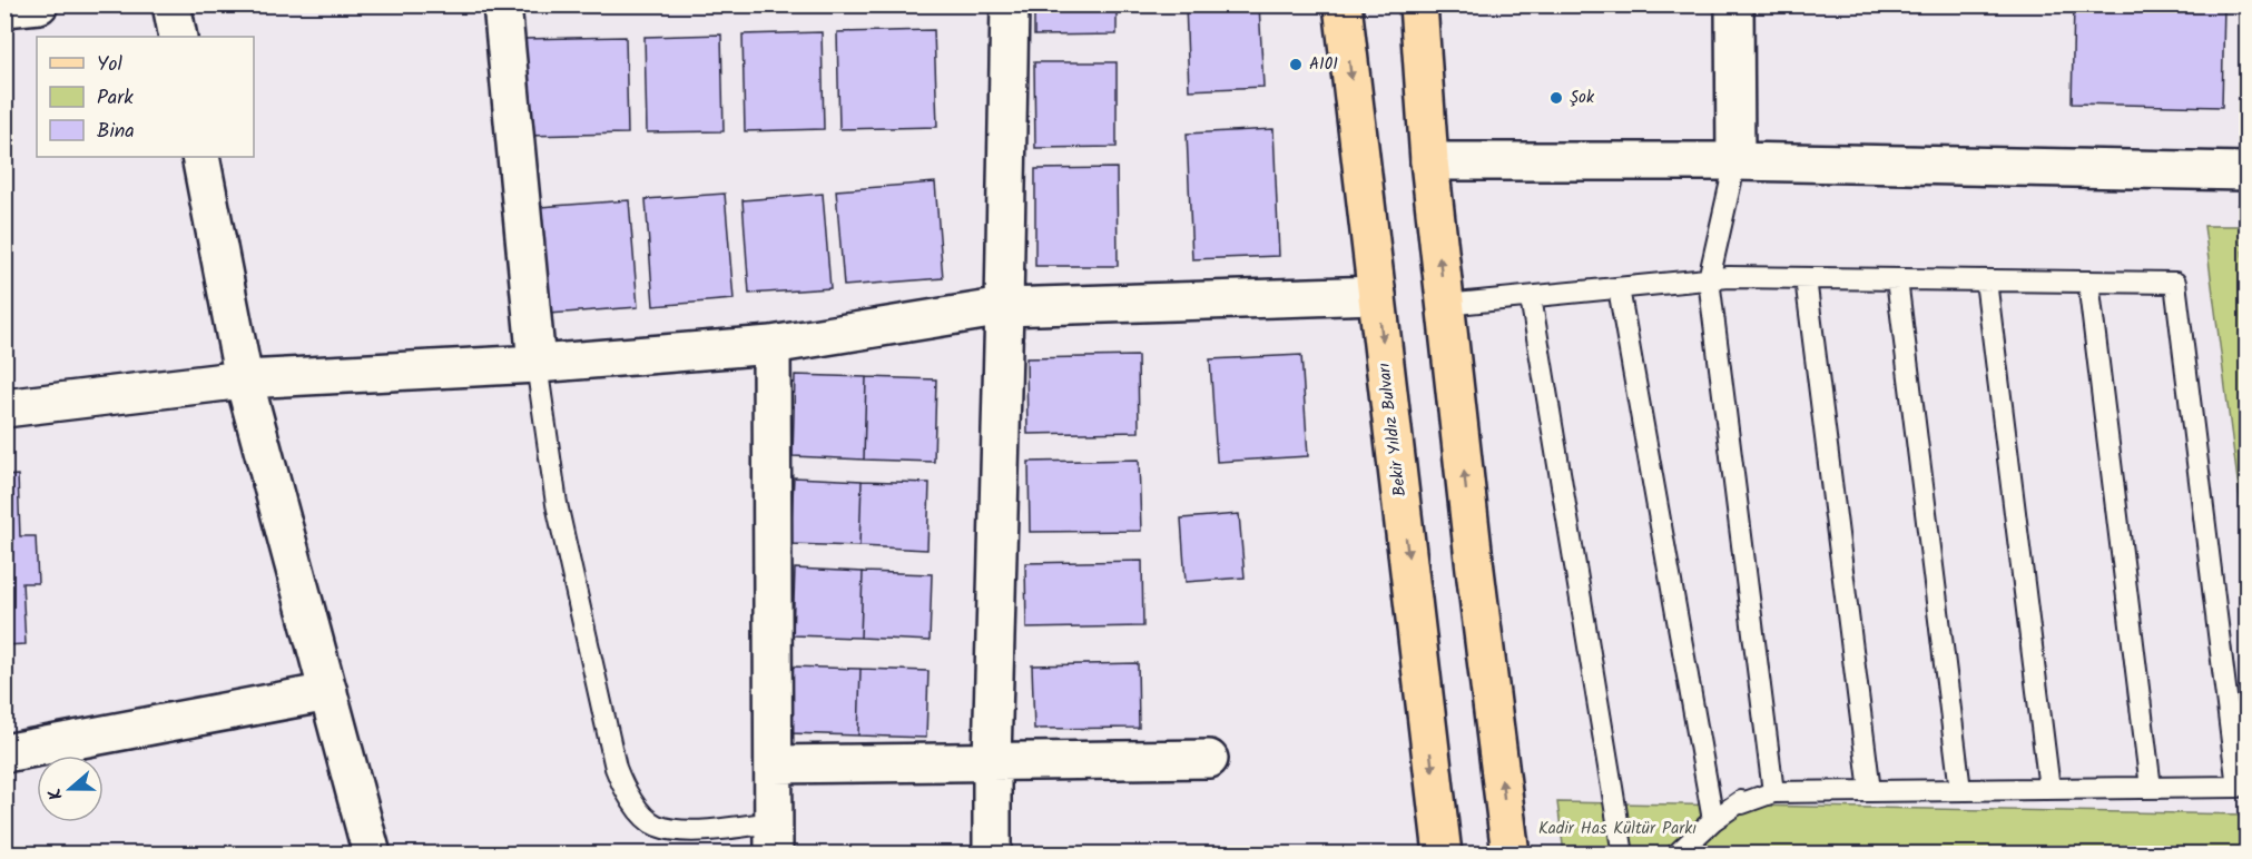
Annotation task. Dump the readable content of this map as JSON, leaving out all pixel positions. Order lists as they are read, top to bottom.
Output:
{
  "streets": {
    "main road": ["Bekir Yıldız Bulvarı"]
  },
  "parks": ["Kadir Has Kültür Parkı"],
  "places": ["A101", "Şok"],
  "legend": ["Yol", "Park", "Bina"],
  "north": "left"
}
